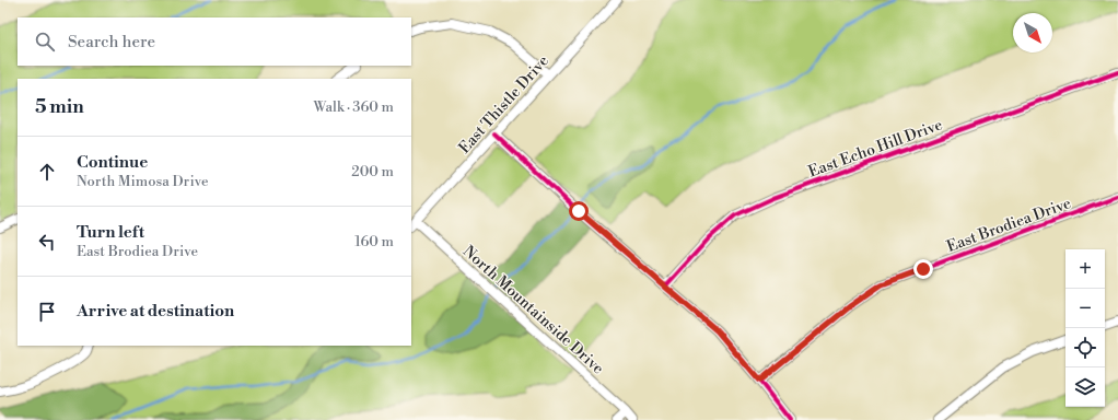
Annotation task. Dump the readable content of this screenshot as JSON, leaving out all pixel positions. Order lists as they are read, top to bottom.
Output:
{
  "streets": {
    "street": [
      "East Thistle Drive",
      "East Echo Hill Drive",
      "East Brodiea Drive",
      "North Mountainside Drive"
    ]
  },
  "crossings": [
    ["East Thistle Drive", "North Mountainside Drive"]
  ],
  "north": "bottom right",
  "page": {
    "search": "Search here",
    "heading": ["5 min", "Walk · 360 m"],
    "list": [
      ["Continue", "North Mimosa Drive", "200 m"],
      ["Turn left", "East Brodiea Drive", "160 m"],
      "Arrive at destination"
    ],
    "map_buttons": ["+", "−"]
  }
}
